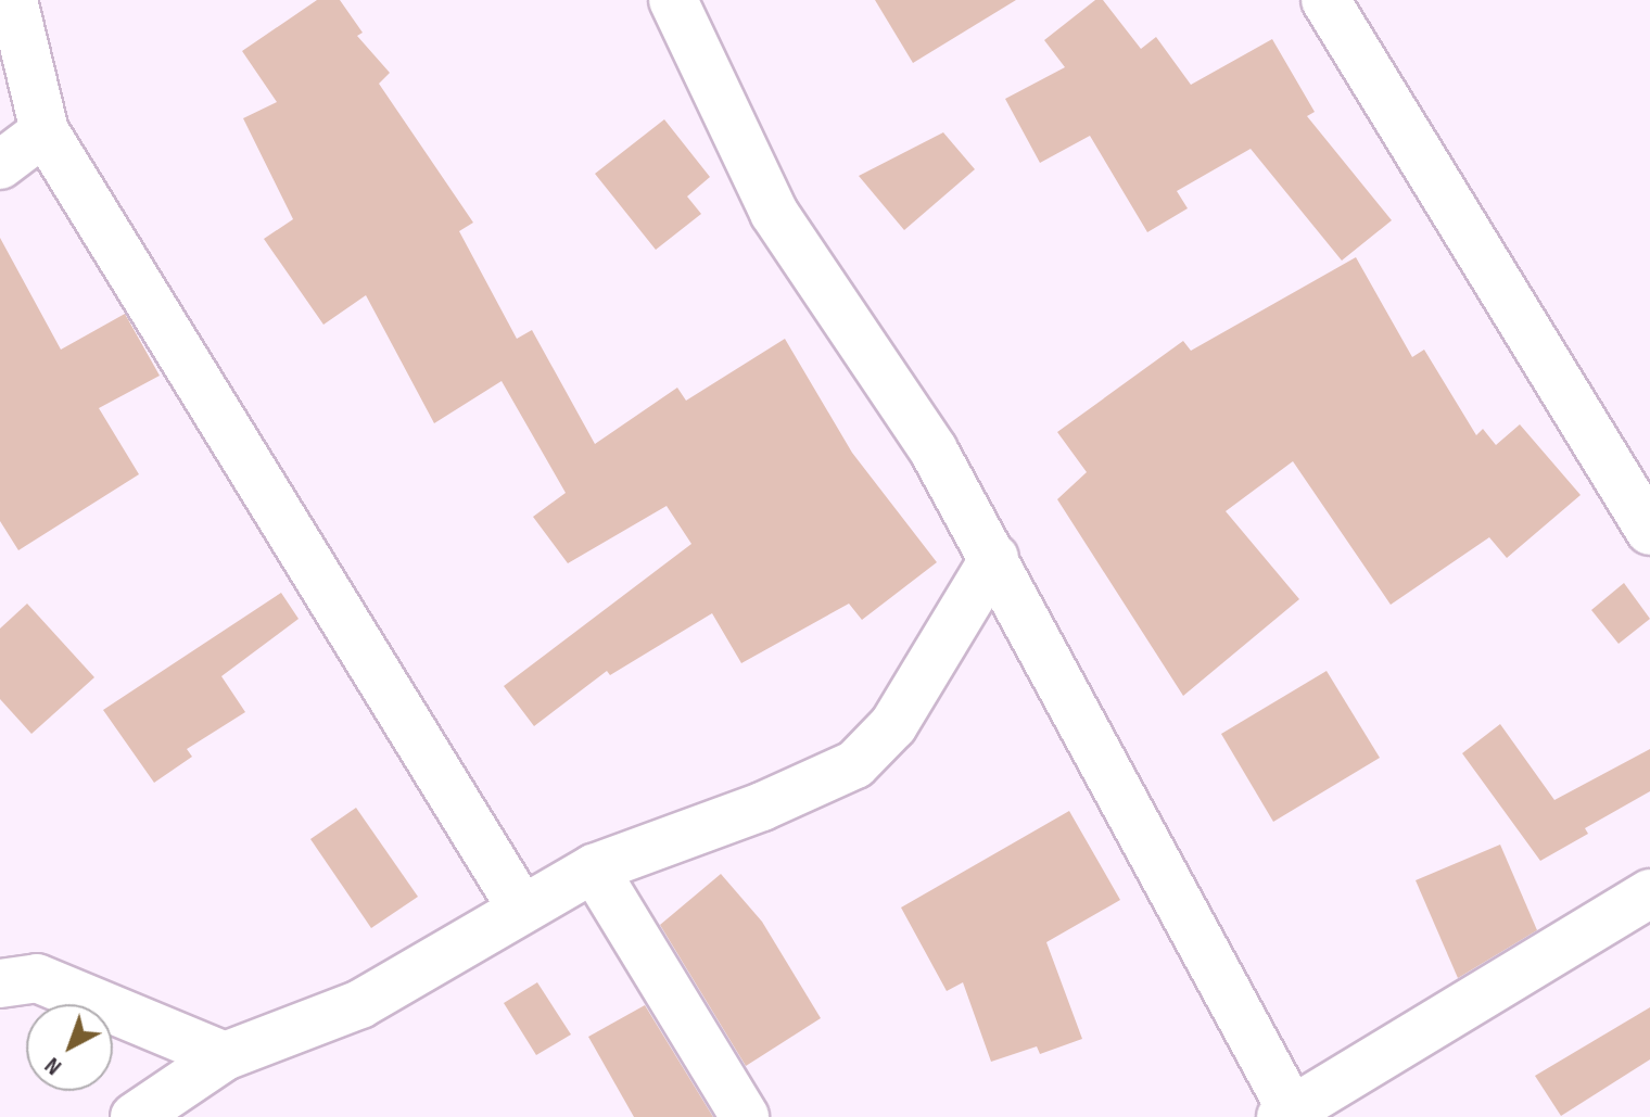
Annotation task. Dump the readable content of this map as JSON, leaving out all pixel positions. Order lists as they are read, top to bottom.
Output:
{
  "north": "bottom left"
}
